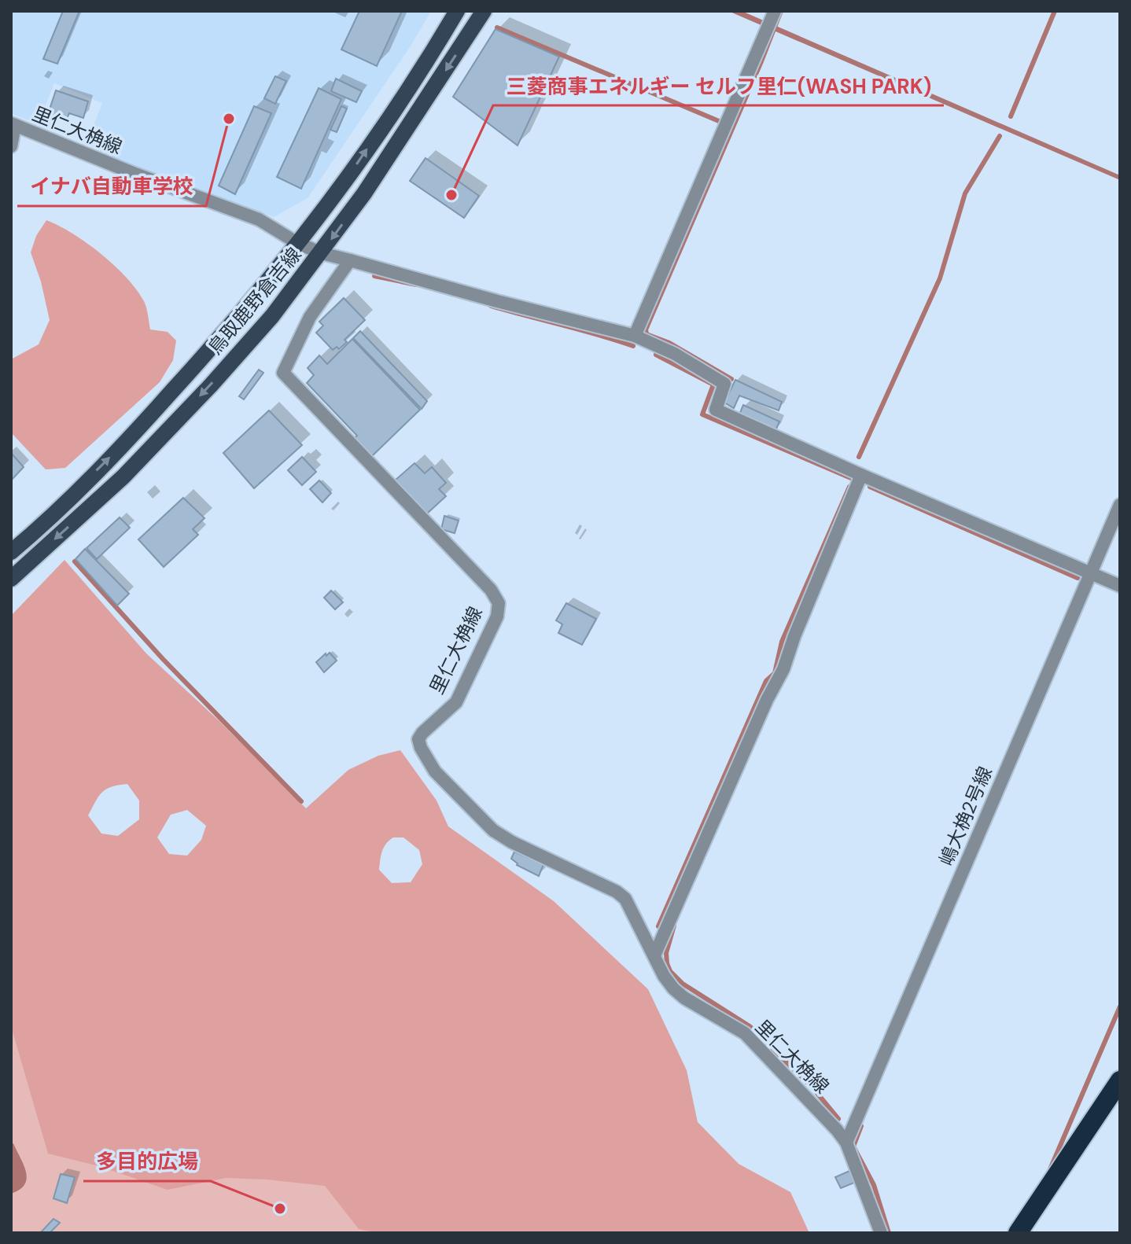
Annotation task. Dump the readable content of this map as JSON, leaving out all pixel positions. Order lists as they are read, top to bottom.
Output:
{
  "streets": {
    "main road": ["鳥取鹿野倉吉線"],
    "street": ["里仁大桷線", "嶋大桷2号線"]
  },
  "crossings": [
    ["里仁大桷線", "鳥取鹿野倉吉線"],
    ["里仁大桷線", "嶋大桷2号線"]
  ],
  "places": ["イナバ自動車学校", "三菱商事エネルギー セルフ里仁(WASH PARK)", "多目的広場"]
}
